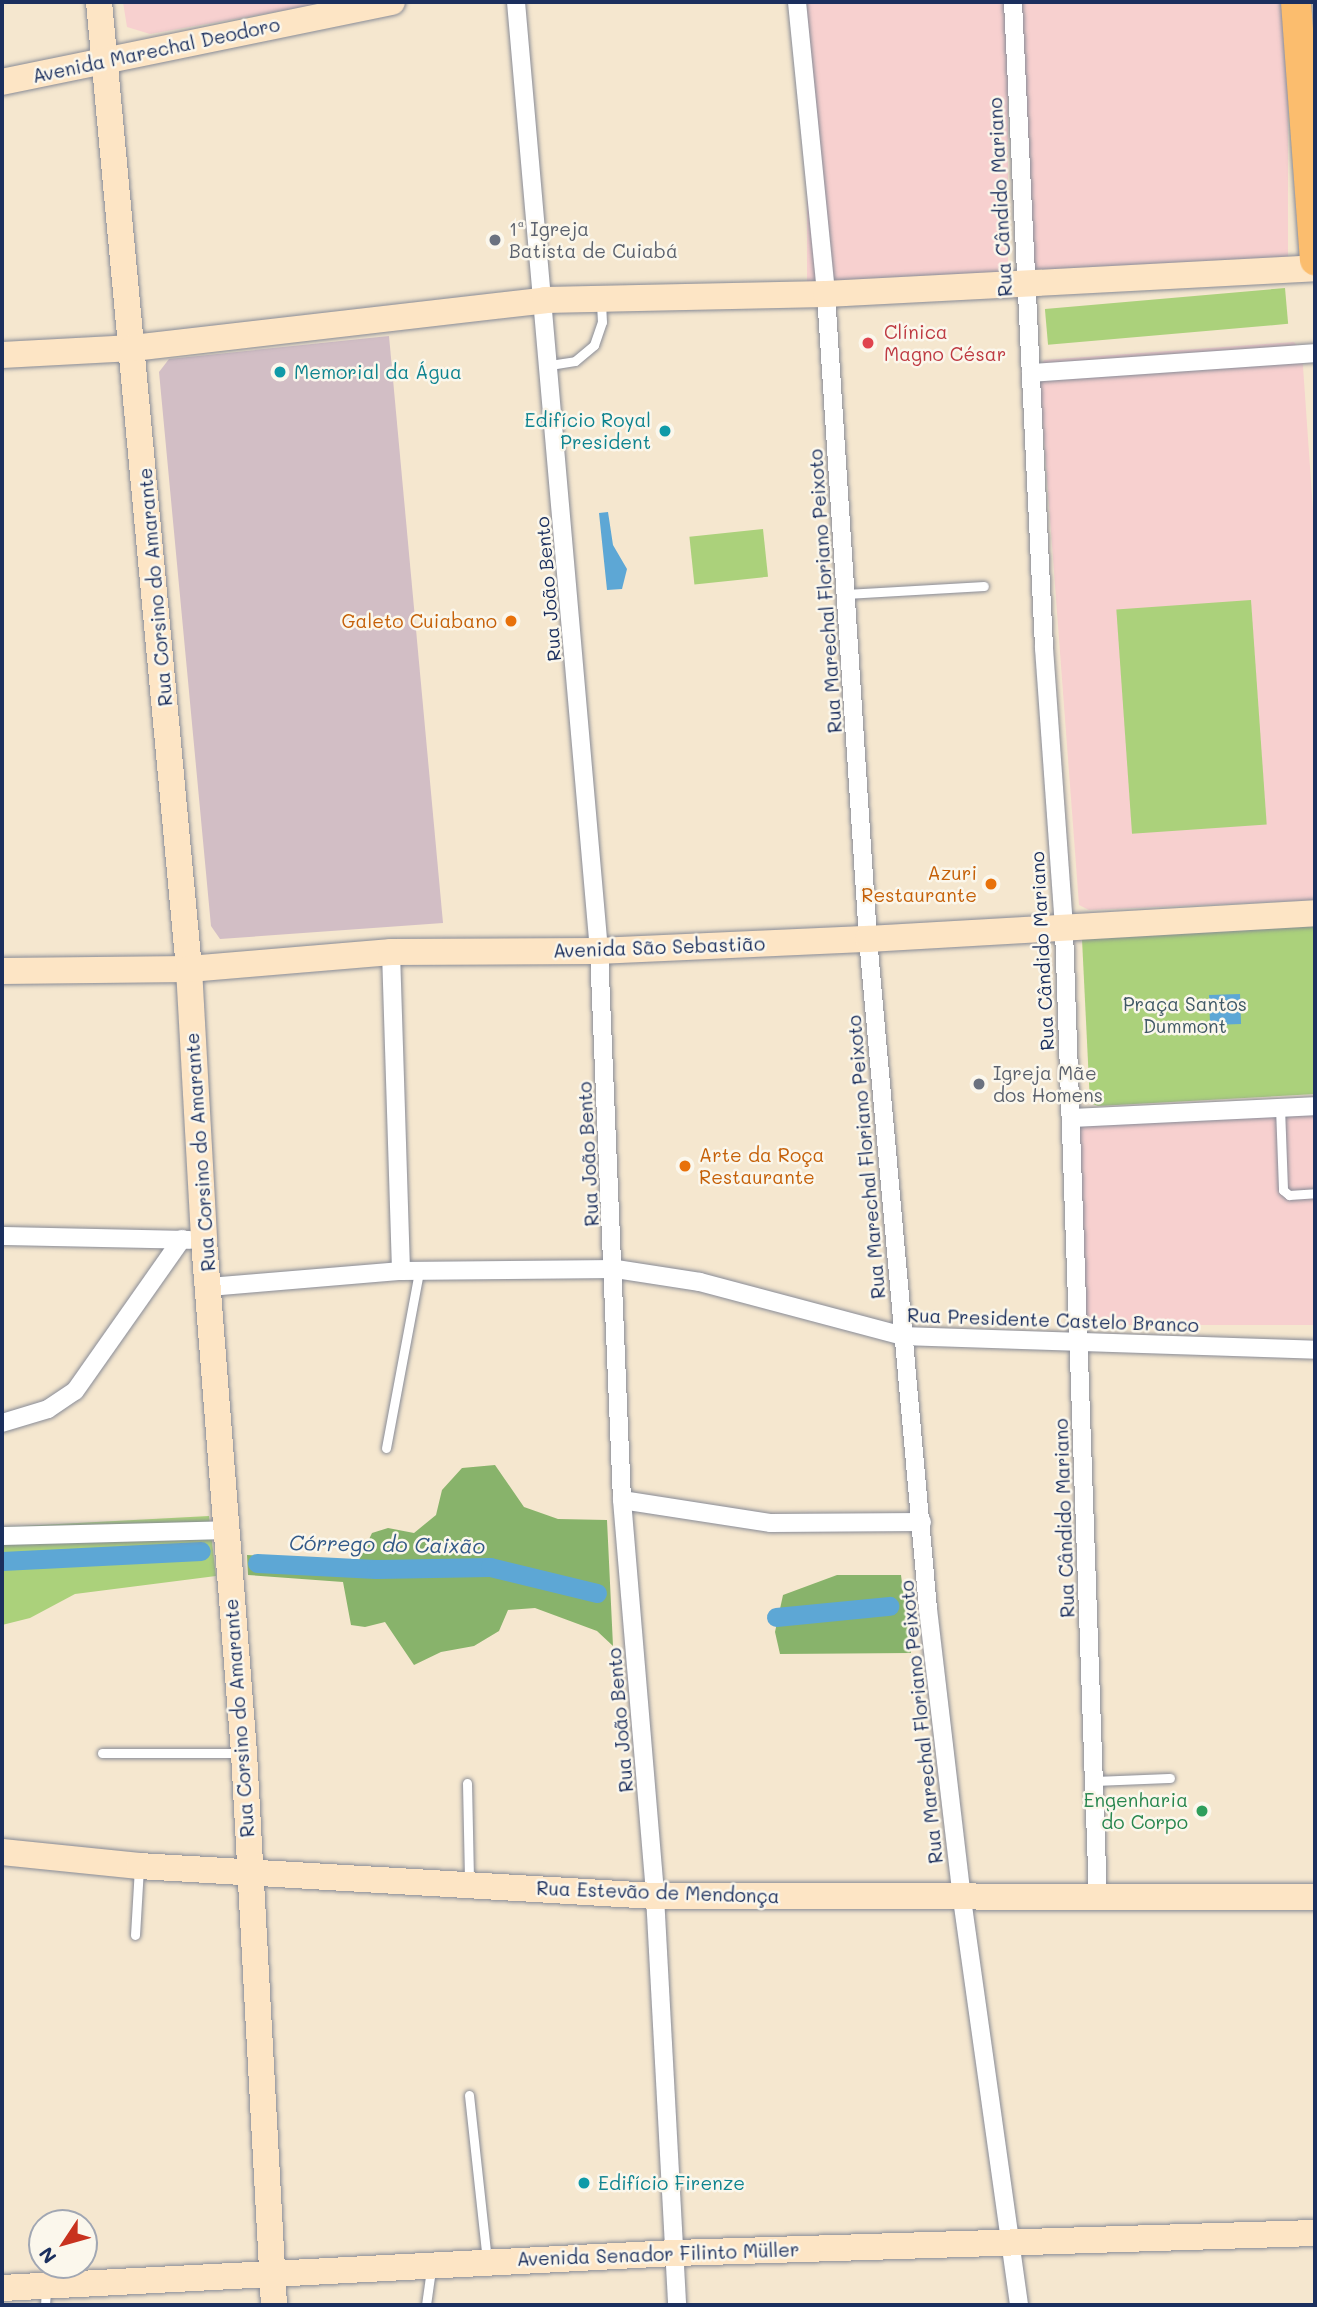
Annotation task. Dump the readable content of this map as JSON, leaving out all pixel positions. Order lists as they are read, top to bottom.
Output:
{
  "streets": {
    "street": [
      "Avenida Marechal Deodoro",
      "Rua Cândido Mariano",
      "Rua Corsino do Amarante",
      "Rua João Bento",
      "Rua Marechal Floriano Peixoto",
      "Avenida São Sebastião",
      "Rua Presidente Castelo Branco",
      "Rua Estevão de Mendonça",
      "Avenida Senador Filinto Müller"
    ]
  },
  "crossings": [
    ["Avenida Marechal Deodoro", "Rua Corsino do Amarante"],
    ["Rua Cândido Mariano", "Avenida São Sebastião"],
    ["Rua Cândido Mariano", "Rua Presidente Castelo Branco"],
    ["Rua Cândido Mariano", "Rua Estevão de Mendonça"],
    ["Rua Corsino do Amarante", "Avenida São Sebastião"],
    ["Rua Corsino do Amarante", "Rua Presidente Castelo Branco"],
    ["Rua Corsino do Amarante", "Rua Estevão de Mendonça"],
    ["Rua Corsino do Amarante", "Avenida Senador Filinto Müller"],
    ["Rua João Bento", "Avenida São Sebastião"],
    ["Rua João Bento", "Rua Presidente Castelo Branco"],
    ["Rua João Bento", "Rua Estevão de Mendonça"],
    ["Rua João Bento", "Avenida Senador Filinto Müller"],
    ["Rua Marechal Floriano Peixoto", "Avenida São Sebastião"],
    ["Rua Marechal Floriano Peixoto", "Rua Presidente Castelo Branco"],
    ["Rua Marechal Floriano Peixoto", "Rua Estevão de Mendonça"],
    ["Rua Marechal Floriano Peixoto", "Avenida Senador Filinto Müller"]
  ],
  "water": ["Córrego do Caixão"],
  "parks": ["Praça Santos Dummont"],
  "places": [
    "1ª Igreja Batista de Cuiabá",
    "Clínica Magno César",
    "Memorial da Água",
    "Edifício Royal President",
    "Galeto Cuiabano",
    "Azuri Restaurante",
    "Igreja Mãe dos Homens",
    "Arte da Roça Restaurante",
    "Engenharia do Corpo",
    "Edifício Firenze"
  ],
  "north": "bottom left"
}
